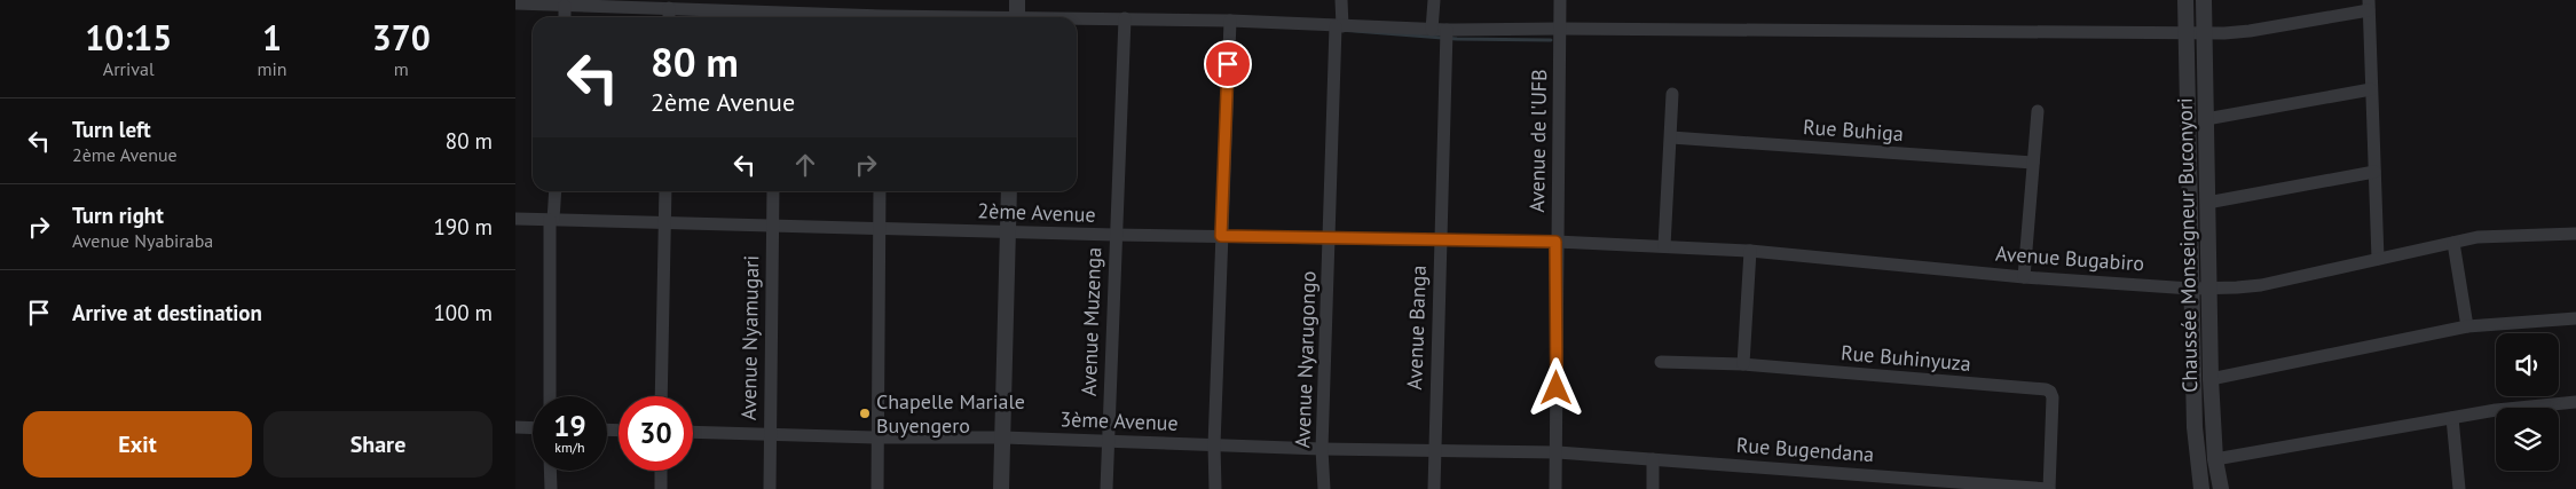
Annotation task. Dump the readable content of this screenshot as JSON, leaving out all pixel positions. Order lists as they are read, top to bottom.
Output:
{
  "streets": {
    "street": [
      "Rue Buhiga",
      "Avenue de l'UFB",
      "2ème Avenue",
      "Chaussée Monseigneur Buconyori",
      "Avenue Bugabiro",
      "Avenue Muzenga",
      "Avenue Banga",
      "Avenue Nyamugari",
      "Rue Buhinyuza",
      "Avenue Nyarugongo",
      "3ème Avenue",
      "Rue Bugendana"
    ]
  },
  "crossings": [
    ["Avenue de l'UFB", "2ème Avenue"],
    ["Avenue de l'UFB", "Avenue Bugabiro"],
    ["Avenue de l'UFB", "3ème Avenue"],
    ["Avenue de l'UFB", "Rue Bugendana"],
    ["2ème Avenue", "Avenue Bugabiro"],
    ["2ème Avenue", "Avenue Muzenga"],
    ["2ème Avenue", "Avenue Banga"],
    ["2ème Avenue", "Avenue Nyamugari"],
    ["2ème Avenue", "Avenue Nyarugongo"],
    ["Chaussée Monseigneur Buconyori", "Avenue Bugabiro"],
    ["Avenue Muzenga", "3ème Avenue"],
    ["Avenue Banga", "3ème Avenue"],
    ["Avenue Nyamugari", "3ème Avenue"],
    ["Rue Buhinyuza", "Rue Bugendana"],
    ["Avenue Nyarugongo", "3ème Avenue"],
    ["3ème Avenue", "Rue Bugendana"]
  ],
  "places": ["Chapelle Mariale Buyengero"],
  "page": {
    "eta": [
      "10:15",
      "Arrival",
      "1",
      "min",
      "370",
      "m"
    ],
    "turn": ["80 m", "2ème Avenue"],
    "list": [
      {
        "name": "Turn left",
        "note": "2ème Avenue",
        "value": "80 m"
      },
      {
        "name": "Turn right",
        "note": "Avenue Nyabiraba",
        "value": "190 m"
      },
      {
        "name": "Arrive at destination",
        "value": "100 m"
      }
    ],
    "speed": "19 km/h",
    "limit": "30",
    "buttons": ["Exit", "Share"]
  }
}
